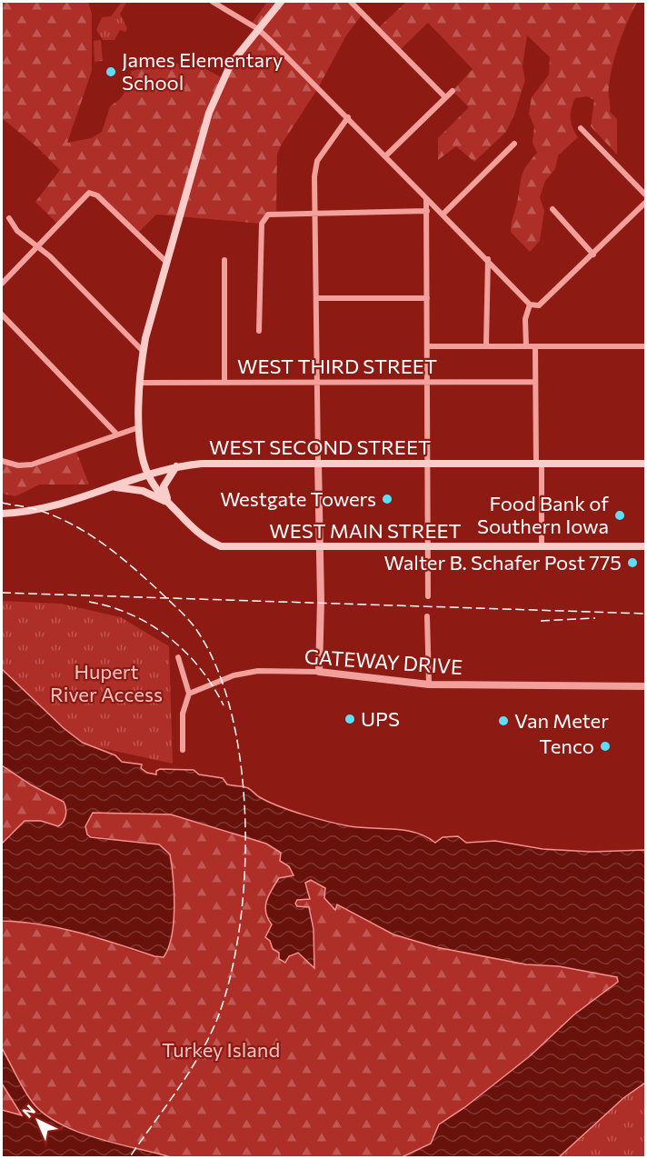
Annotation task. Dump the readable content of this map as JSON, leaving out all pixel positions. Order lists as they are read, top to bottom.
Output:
{
  "streets": {
    "main road": ["WEST SECOND STREET", "WEST MAIN STREET"],
    "street": ["WEST THIRD STREET", "GATEWAY DRIVE"]
  },
  "crossings": [
    ["WEST SECOND STREET", "WEST MAIN STREET"]
  ],
  "parks": ["Hupert River Access", "Turkey Island"],
  "places": [
    "James Elementary School",
    "Westgate Towers",
    "Food Bank of Southern Iowa",
    "Walter B. Schafer Post 775",
    "UPS",
    "Van Meter",
    "Tenco"
  ],
  "north": "top left"
}
